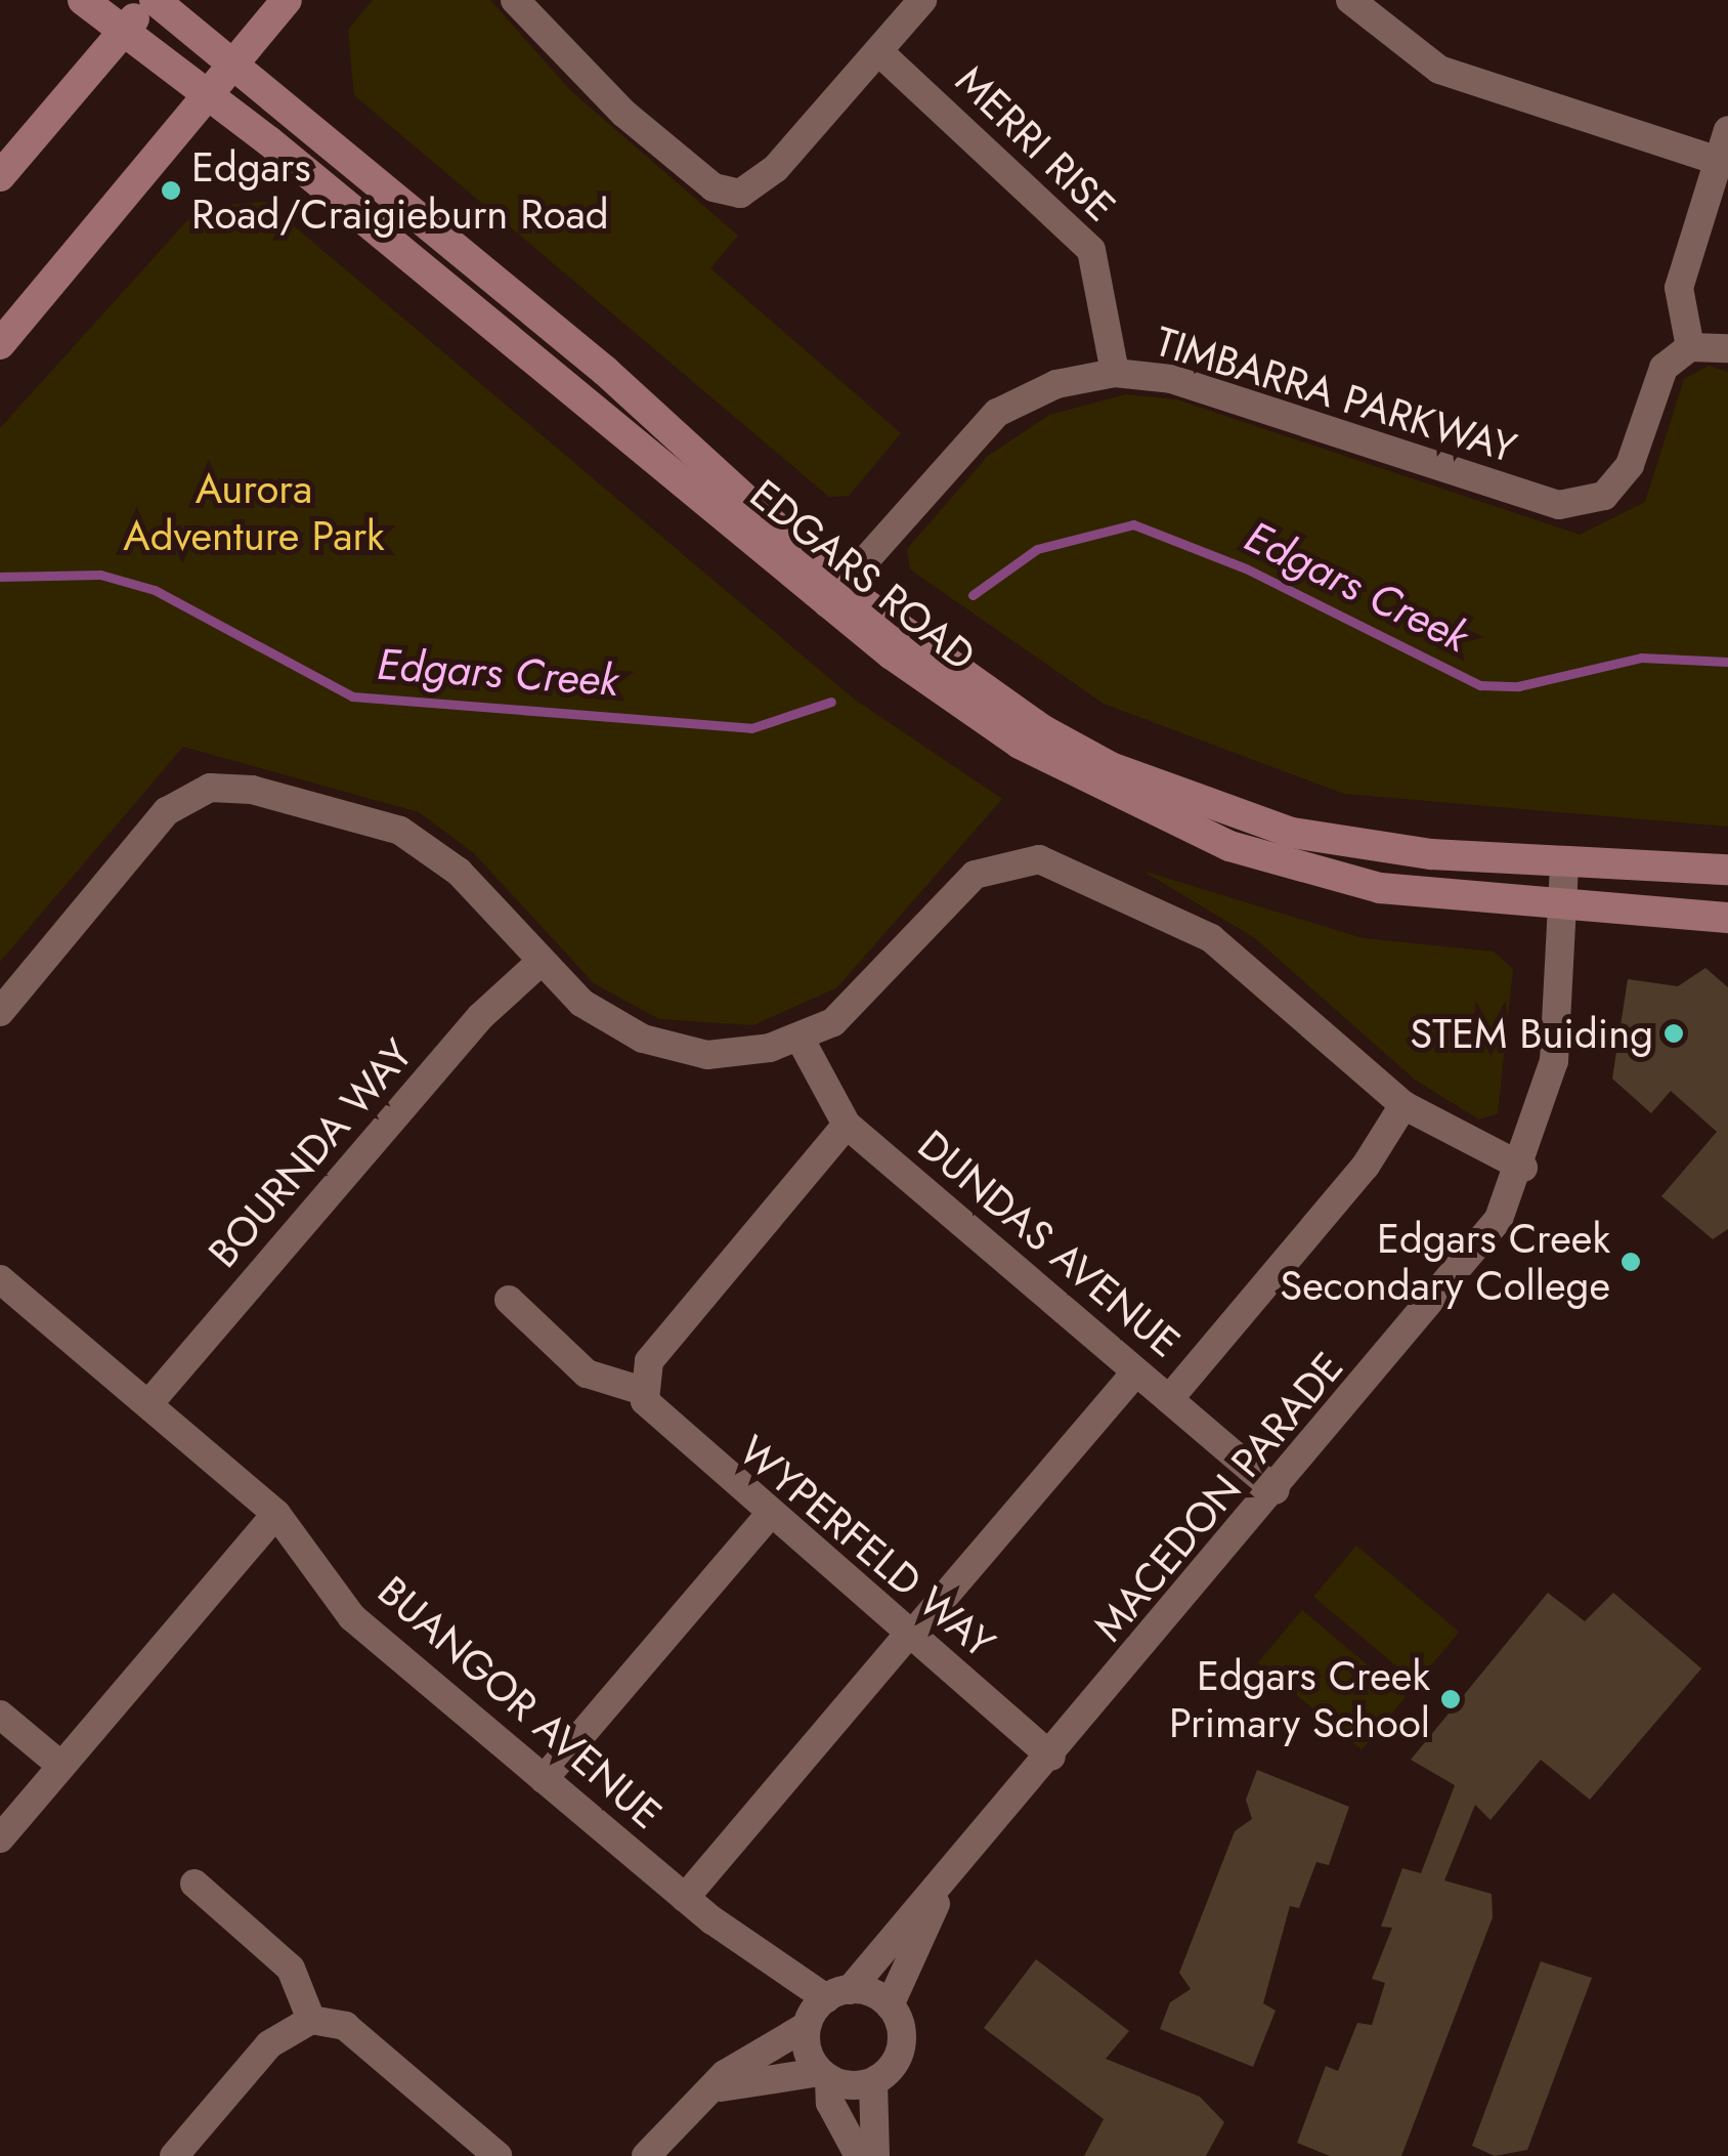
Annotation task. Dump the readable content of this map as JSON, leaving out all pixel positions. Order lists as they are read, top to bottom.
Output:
{
  "streets": {
    "main road": ["EDGARS ROAD"],
    "street": [
      "MERRI RISE",
      "TIMBARRA PARKWAY",
      "BOURNDA WAY",
      "DUNDAS AVENUE",
      "MACEDON PARADE",
      "WYPERFELD WAY",
      "BUANGOR AVENUE"
    ]
  },
  "crossings": [
    ["MERRI RISE", "TIMBARRA PARKWAY"],
    ["TIMBARRA PARKWAY", "EDGARS ROAD"],
    ["EDGARS ROAD", "MACEDON PARADE"],
    ["BOURNDA WAY", "BUANGOR AVENUE"],
    ["DUNDAS AVENUE", "MACEDON PARADE"],
    ["MACEDON PARADE", "WYPERFELD WAY"],
    ["MACEDON PARADE", "BUANGOR AVENUE"]
  ],
  "water": ["Edgars Creek"],
  "parks": ["Aurora Adventure Park"],
  "places": [
    "Edgars Road/Craigieburn Road",
    "STEM Buiding",
    "Edgars Creek Secondary College",
    "Edgars Creek Primary School"
  ]
}
